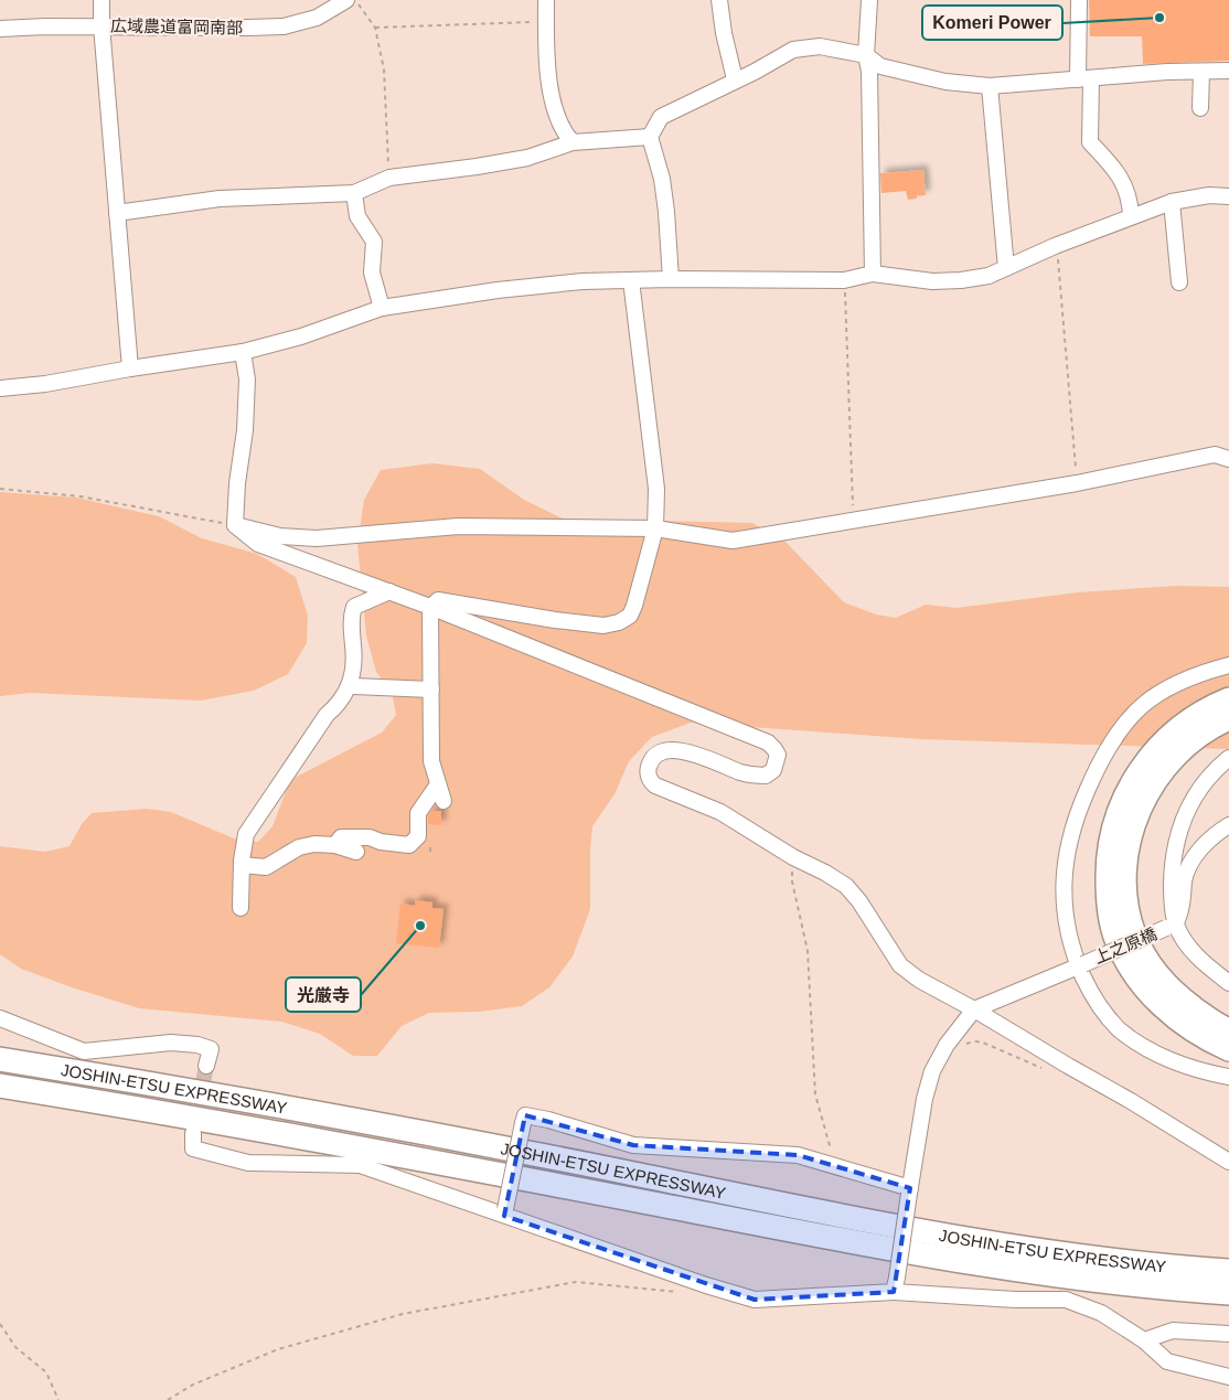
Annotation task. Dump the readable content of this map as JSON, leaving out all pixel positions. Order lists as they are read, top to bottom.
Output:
{
  "streets": {
    "highway": ["JOSHIN-ETSU EXPRESSWAY"],
    "street": ["広域農道富岡南部", "上之原橋"]
  },
  "places": ["Komeri Power", "光厳寺"]
}
